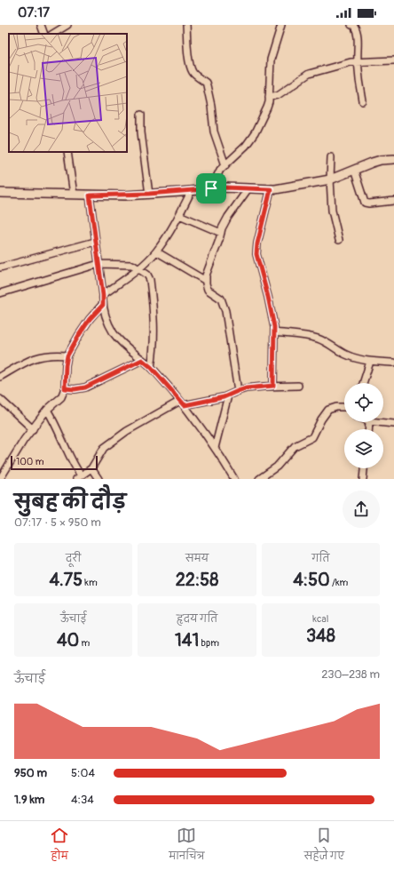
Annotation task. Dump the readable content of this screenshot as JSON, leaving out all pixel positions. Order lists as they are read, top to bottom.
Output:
{
  "scale_bar": "100 m",
  "page": {
    "status": "07:17",
    "scale": "100 m",
    "heading": ["सुबह की दौड़", "07:17 · 5 × 950 m"],
    "stats": [
      ["दूरी", "4.75 km"],
      ["समय", "22:58"],
      ["गति", "4:50 /km"],
      ["ऊँचाई", "40 m"],
      ["हृदय गति", "141 bpm"],
      ["kcal", "348"]
    ],
    "chart": ["ऊँचाई", "230–238 m"],
    "list": [
      {
        "name": "950 m",
        "note": "5:04"
      },
      {
        "name": "1.9 km",
        "note": "4:34"
      }
    ],
    "tabs": ["होम", "मानचित्र", "सहेजे गए"]
  }
}
